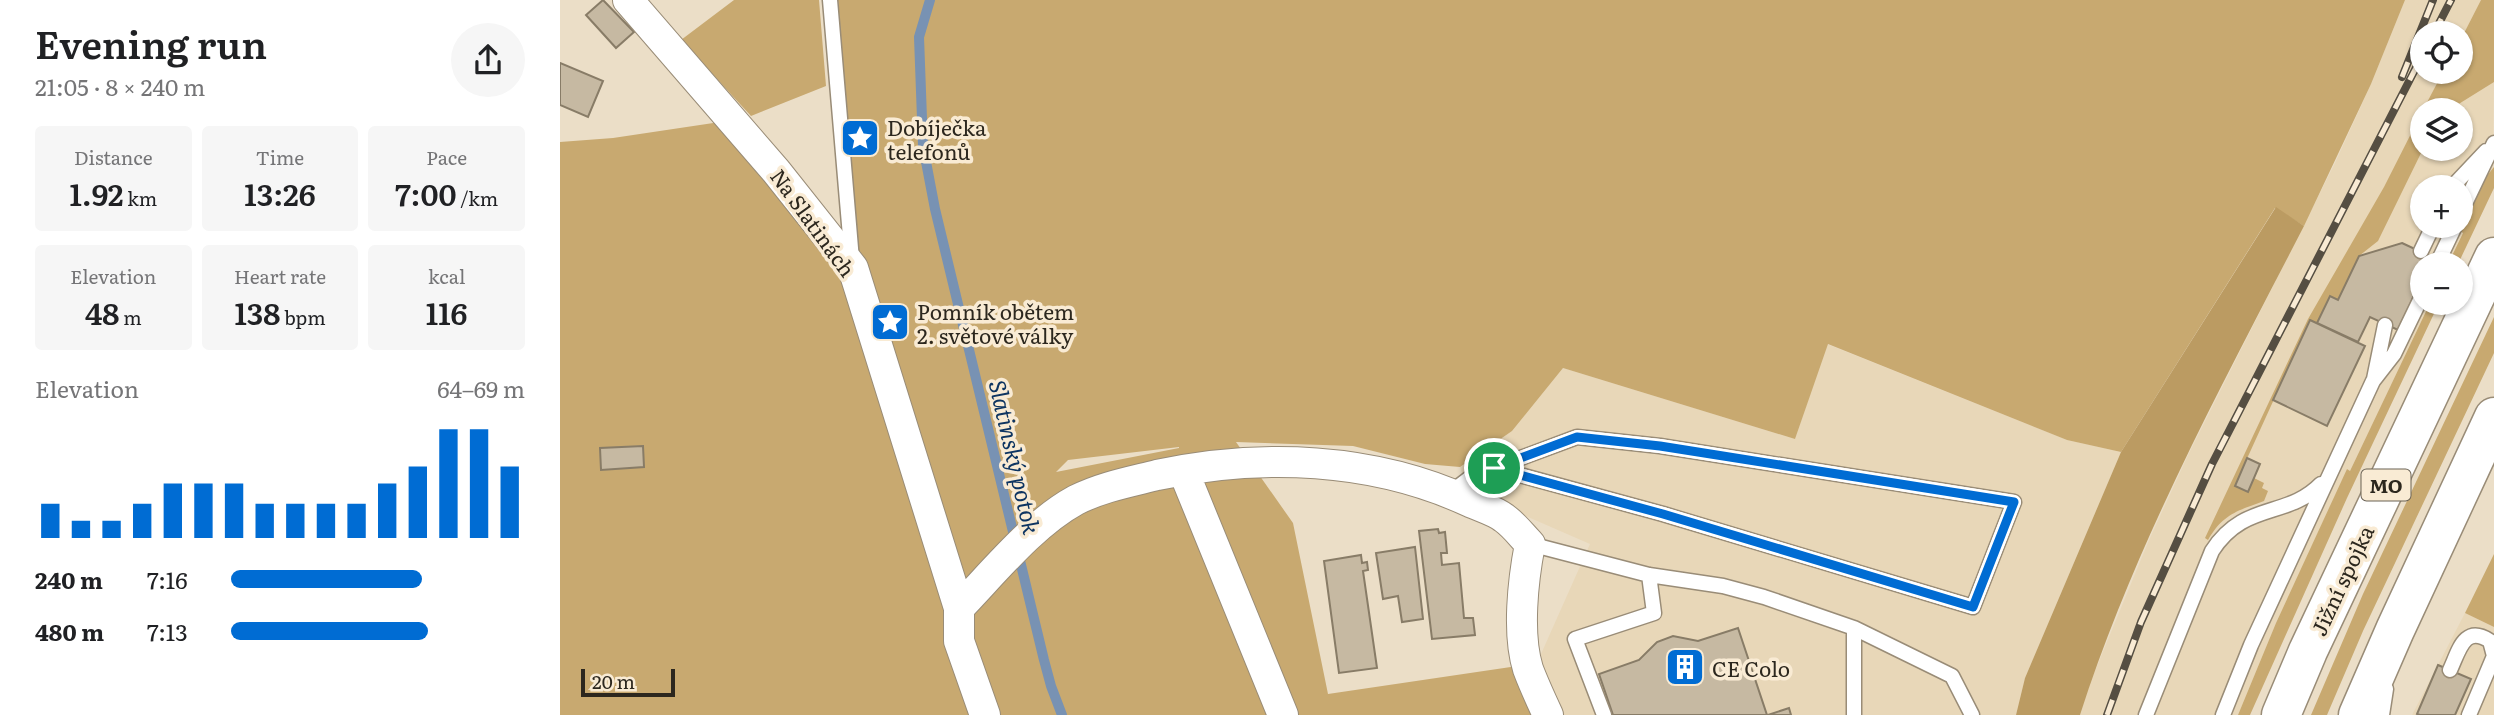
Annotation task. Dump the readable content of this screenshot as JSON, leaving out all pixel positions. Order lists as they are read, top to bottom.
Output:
{
  "streets": {
    "highway": ["MO", "Jižní spojka"],
    "street": ["Na Slatinách"]
  },
  "water": ["Slatinský potok"],
  "places": {
    "place": ["Dobíječka telefonů", "Pomník obětem 2. světové války"],
    "building": ["CE Colo"]
  },
  "scale_bar": "20 m",
  "page": {
    "heading": ["Evening run", "21:05 · 8 × 240 m"],
    "map_buttons": ["+", "−"],
    "stats": [
      ["Distance", "1.92 km"],
      ["Time", "13:26"],
      ["Pace", "7:00 /km"],
      ["Elevation", "48 m"],
      ["Heart rate", "138 bpm"],
      ["kcal", "116"]
    ],
    "chart": ["Elevation", "64–69 m"],
    "list": [
      {
        "name": "240 m",
        "note": "7:16"
      },
      {
        "name": "480 m",
        "note": "7:13"
      }
    ],
    "scale": "20 m"
  }
}
